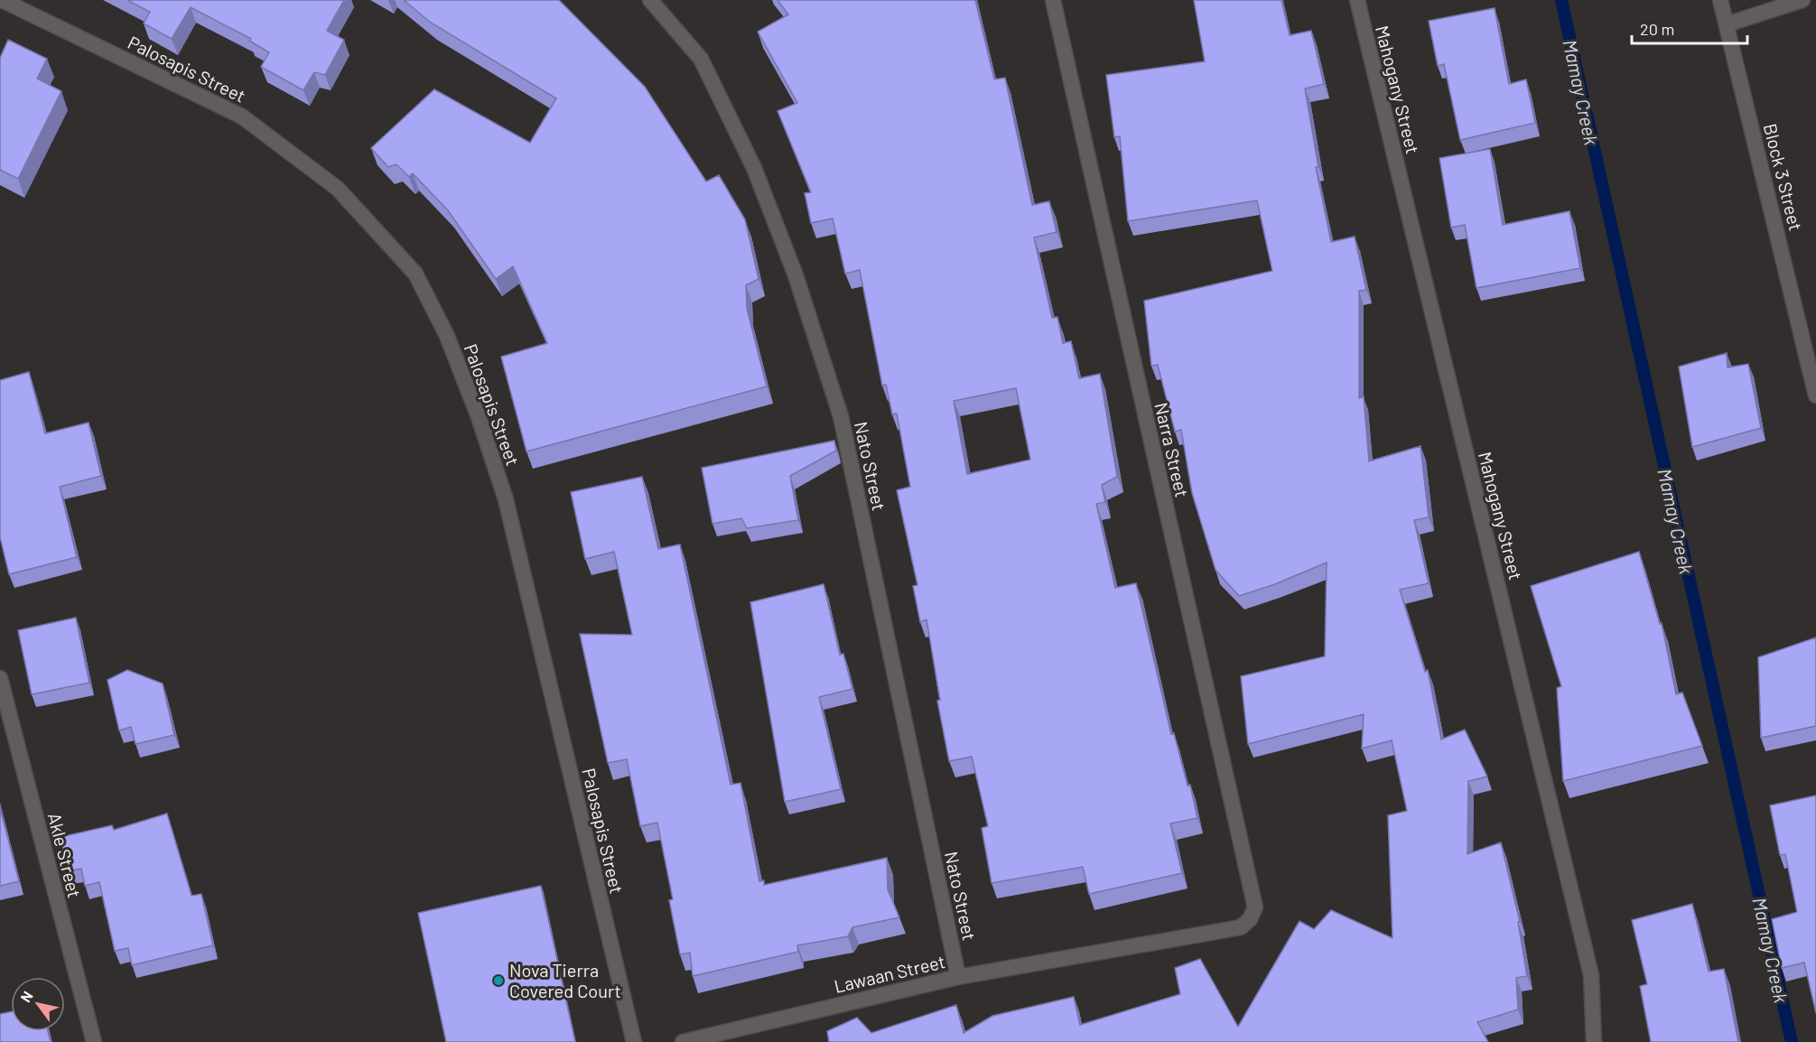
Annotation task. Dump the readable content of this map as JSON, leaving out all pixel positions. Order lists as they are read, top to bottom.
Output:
{
  "streets": {
    "street": [
      "Palosapis Street",
      "Mahogany Street",
      "Block 3 Street",
      "Narra Street",
      "Nato Street",
      "Akle Street",
      "Lawaan Street"
    ]
  },
  "crossings": [
    ["Narra Street", "Lawaan Street"],
    ["Nato Street", "Lawaan Street"]
  ],
  "water": ["Mamay Creek"],
  "places": ["Nova Tierra Covered Court"],
  "scale_bar": "20 m",
  "north": "top left"
}
